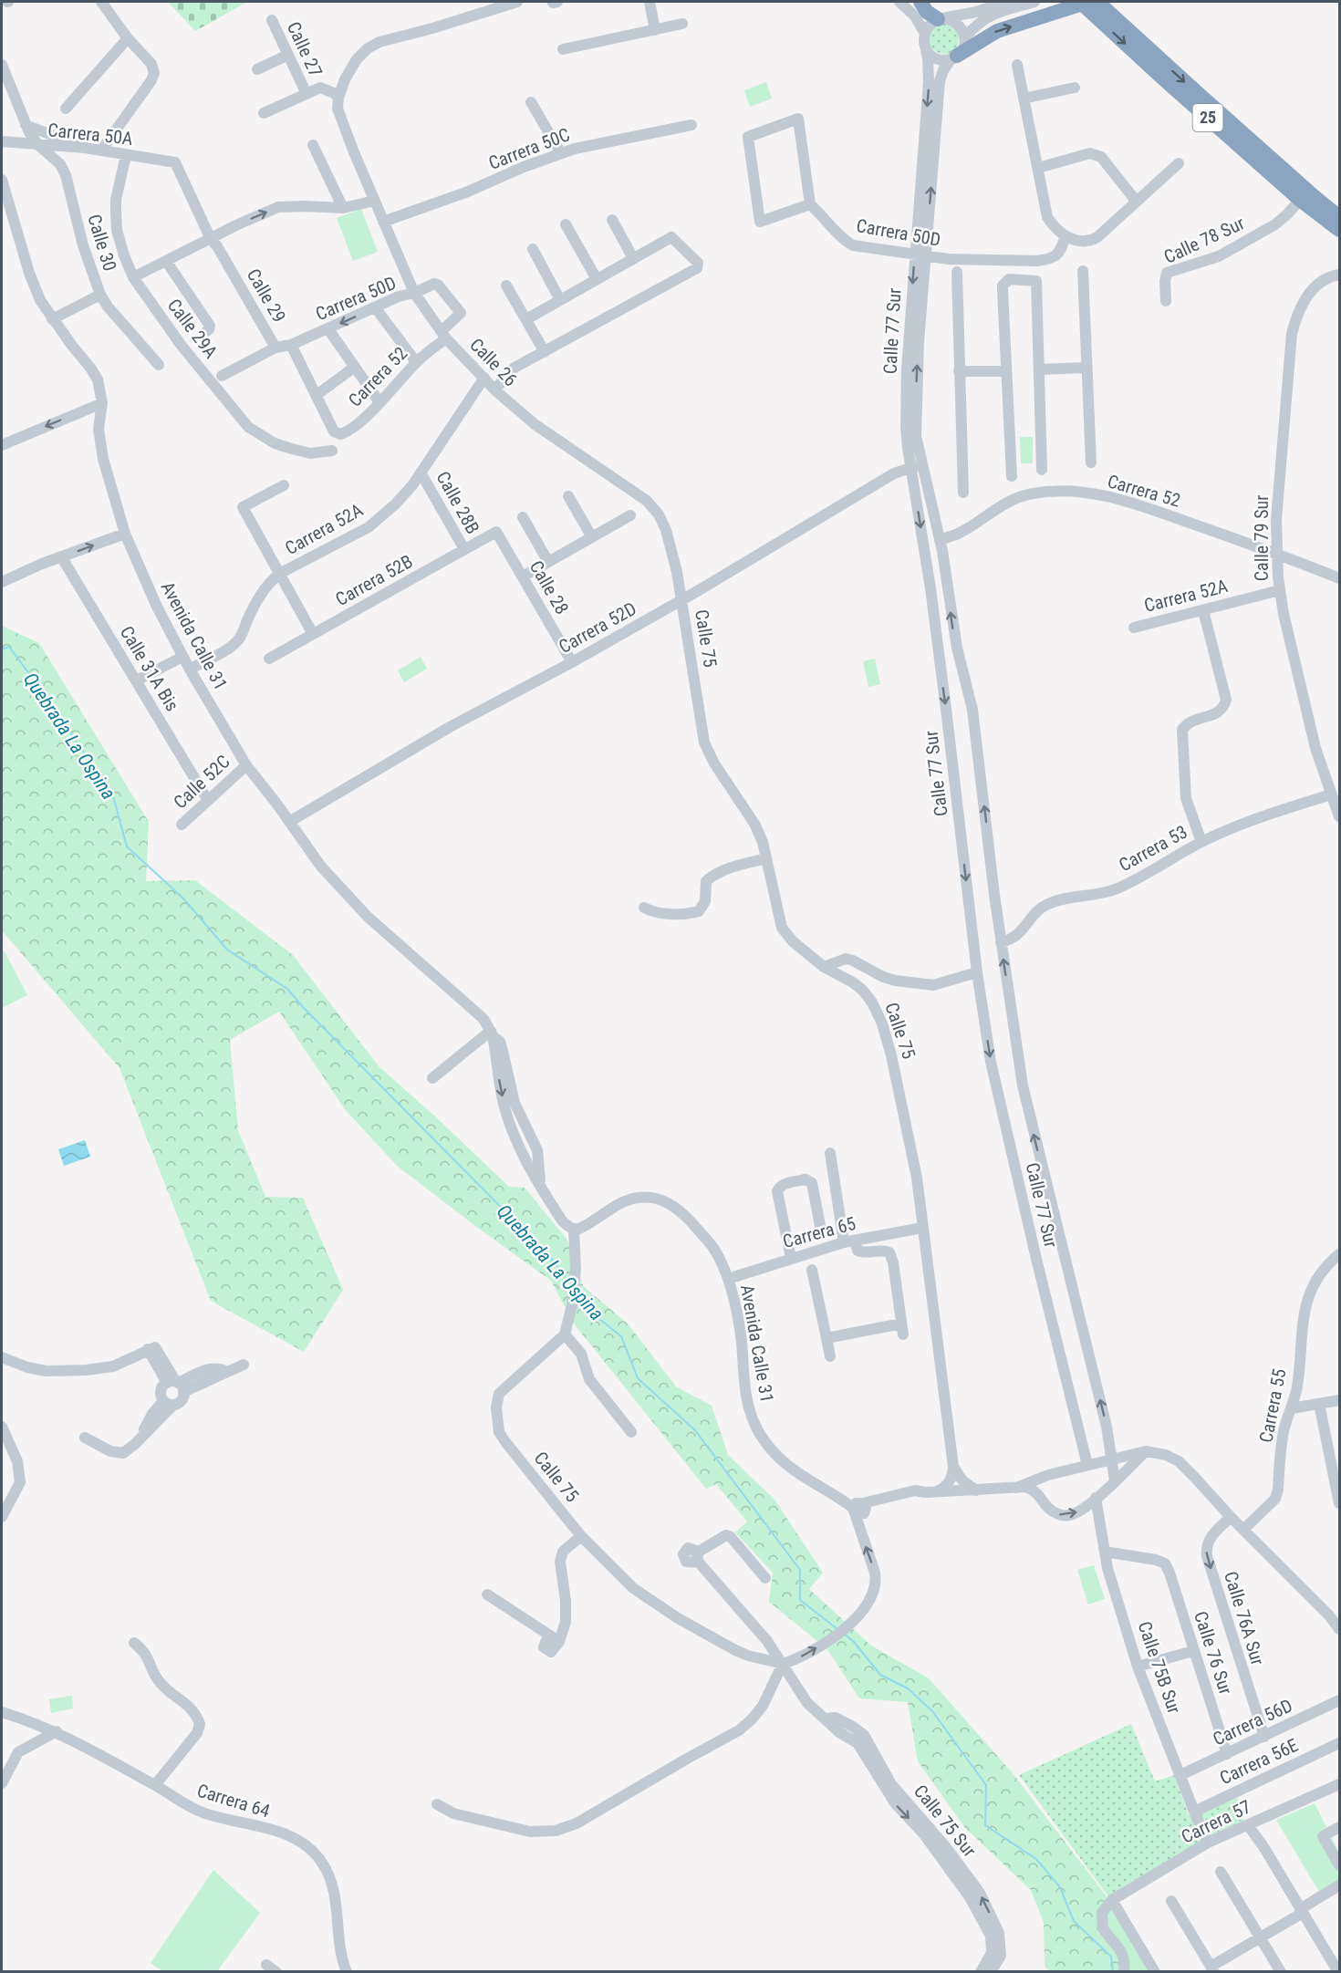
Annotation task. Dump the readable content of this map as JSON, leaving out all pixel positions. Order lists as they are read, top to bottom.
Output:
{
  "streets": {
    "highway": ["25"],
    "street": [
      "Calle 27",
      "Carrera 50A",
      "Carrera 50C",
      "Carrera 50D",
      "Calle 78 Sur",
      "Calle 30",
      "Calle 29",
      "Calle 29A",
      "Calle 77 Sur",
      "Calle 26",
      "Carrera 52",
      "Calle 28B",
      "Carrera 52A",
      "Calle 79 Sur",
      "Carrera 52B",
      "Calle 28",
      "Carrera 52D",
      "Avenida Calle 31",
      "Calle 75",
      "Calle 31A Bis",
      "Calle 52C",
      "Carrera 53",
      "Carrera 65",
      "Carrera 55",
      "Calle 76A Sur",
      "Calle 76 Sur",
      "Calle 75B Sur",
      "Carrera 56D",
      "Carrera 56E",
      "Carrera 64",
      "Calle 75 Sur",
      "Carrera 57"
    ]
  },
  "crossings": [
    ["25", "Calle 78 Sur"],
    ["Carrera 50A", "Calle 29"],
    ["Carrera 50A", "Calle 29A"],
    ["Carrera 50C", "Calle 26"],
    ["Carrera 50D", "Calle 29"],
    ["Carrera 50D", "Calle 77 Sur"],
    ["Carrera 50D", "Calle 26"],
    ["Carrera 50D", "Carrera 52"],
    ["Calle 29", "Carrera 52"],
    ["Calle 77 Sur", "Carrera 52"],
    ["Calle 77 Sur", "Carrera 52D"],
    ["Calle 77 Sur", "Carrera 53"],
    ["Calle 26", "Carrera 52"],
    ["Calle 26", "Carrera 52A"],
    ["Calle 26", "Carrera 52D"],
    ["Calle 26", "Calle 75"],
    ["Carrera 52", "Calle 79 Sur"],
    ["Calle 28B", "Carrera 52A"],
    ["Calle 28B", "Carrera 52B"],
    ["Carrera 52A", "Calle 79 Sur"],
    ["Carrera 52A", "Avenida Calle 31"],
    ["Calle 79 Sur", "Carrera 53"],
    ["Carrera 52B", "Calle 28"],
    ["Calle 28", "Carrera 52D"],
    ["Carrera 52D", "Avenida Calle 31"],
    ["Carrera 52D", "Calle 75"],
    ["Avenida Calle 31", "Calle 52C"],
    ["Avenida Calle 31", "Carrera 65"],
    ["Calle 75", "Carrera 65"],
    ["Calle 75", "Calle 75 Sur"],
    ["Calle 31A Bis", "Calle 52C"],
    ["Calle 76A Sur", "Carrera 56D"],
    ["Calle 76 Sur", "Calle 75B Sur"],
    ["Calle 76 Sur", "Carrera 56D"],
    ["Calle 75B Sur", "Carrera 56D"],
    ["Calle 75B Sur", "Carrera 56E"],
    ["Calle 75B Sur", "Carrera 57"]
  ],
  "one_way": ["Calle 76A Sur"],
  "water": ["Quebrada La Ospina"]
}
